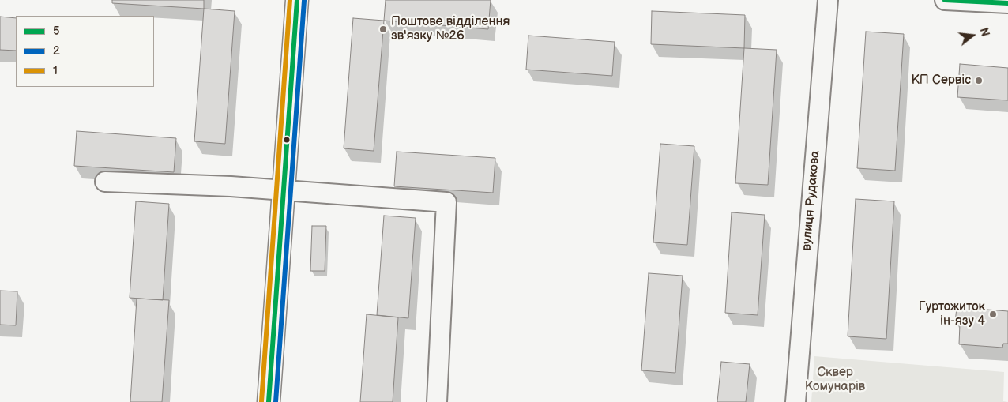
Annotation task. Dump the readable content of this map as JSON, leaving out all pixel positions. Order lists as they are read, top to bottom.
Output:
{
  "streets": {
    "street": ["вулиця Рудакова"]
  },
  "parks": ["Сквер Комунарів"],
  "places": ["Поштове відділення зв'язку №26", "КП Сервіс", "Гуртожиток ін-язу 4"],
  "lines": ["transit line 5", "transit line 1", "transit line 2"],
  "legend": ["5", "2", "1"],
  "north": "right"
}
